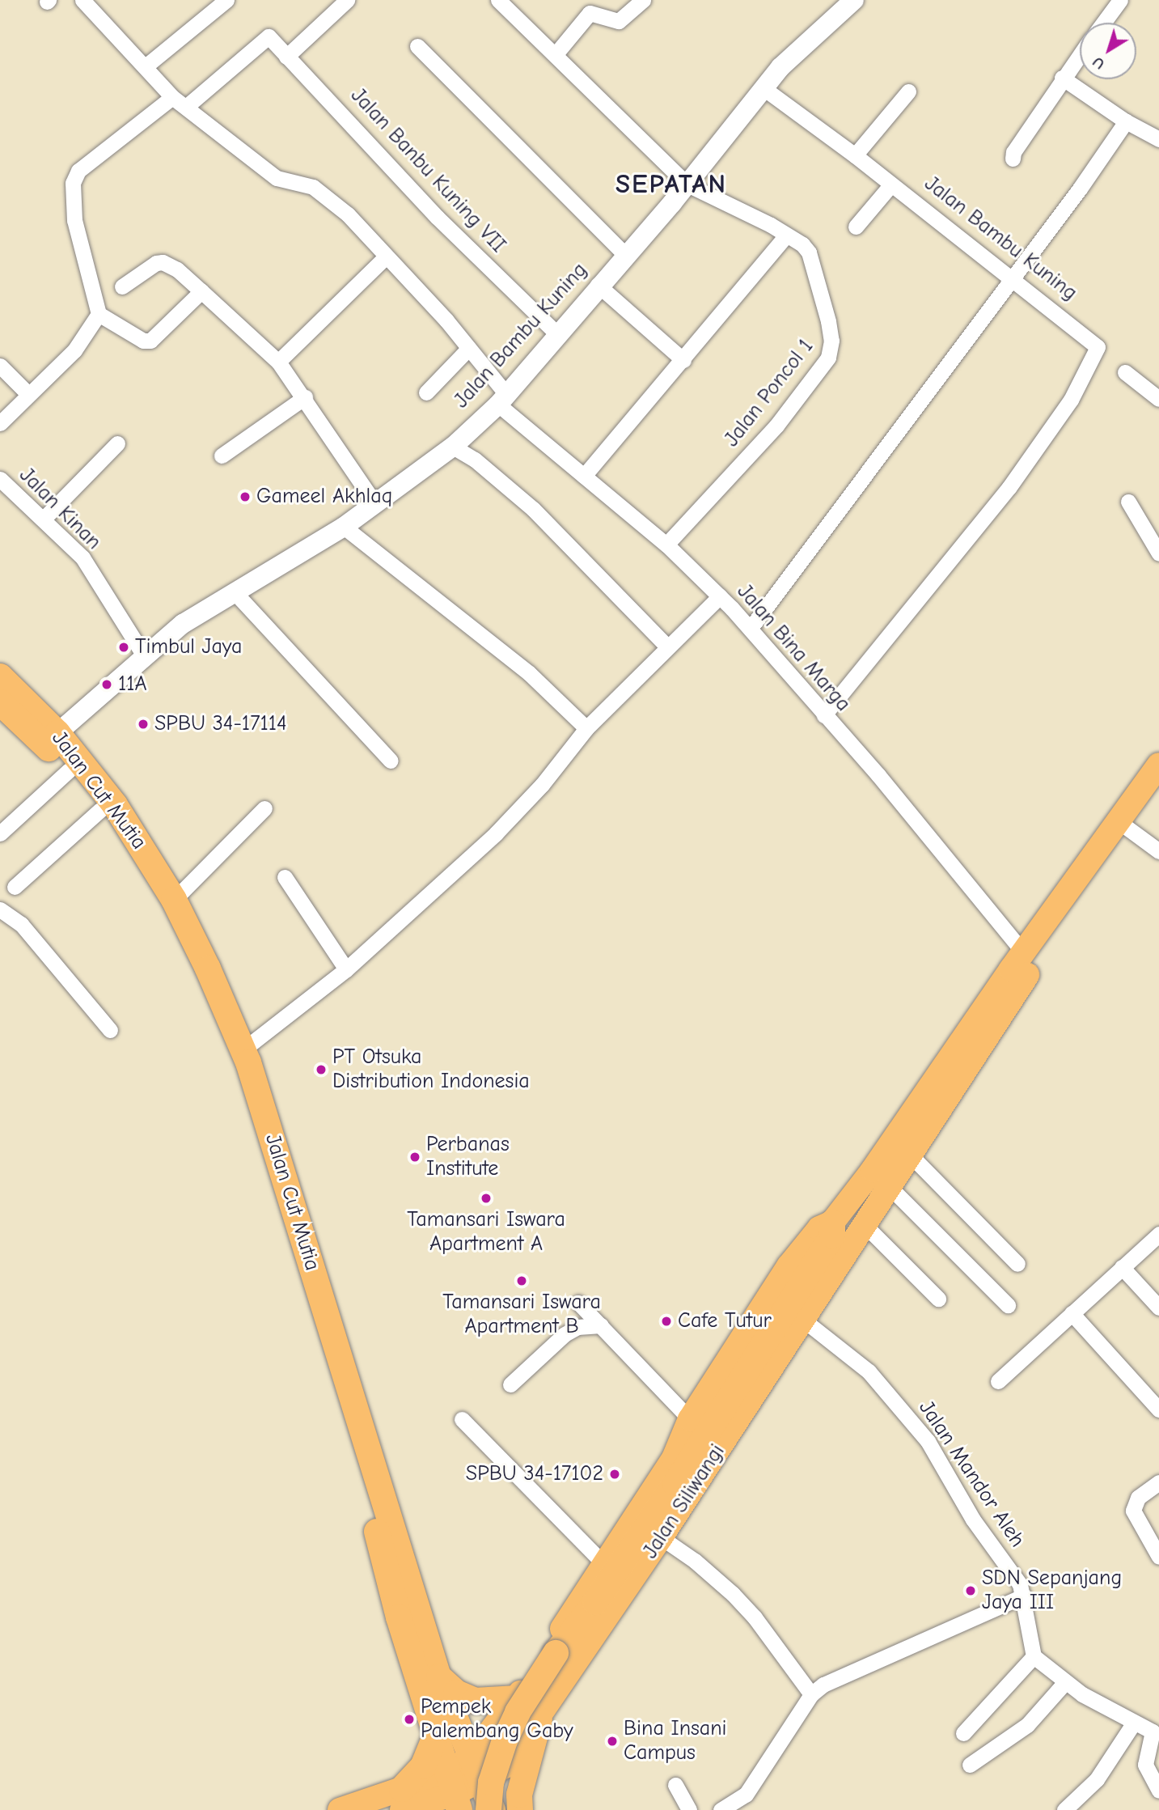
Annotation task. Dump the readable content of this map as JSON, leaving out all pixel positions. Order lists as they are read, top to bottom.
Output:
{
  "streets": {
    "highway": ["Jalan Cut Mutia"],
    "main road": ["Jalan Siliwangi"],
    "street": [
      "Jalan Banbu Kuning VII",
      "Jalan Bambu Kuning",
      "Jalan Poncol 1",
      "Jalan Kinan",
      "Jalan Bina Marga",
      "Jalan Mandor Aleh"
    ]
  },
  "crossings": [
    ["Jalan Banbu Kuning VII", "Jalan Bambu Kuning"],
    ["Jalan Banbu Kuning VII", "Jalan Bina Marga"],
    ["Jalan Bambu Kuning", "Jalan Kinan"],
    ["Jalan Bambu Kuning", "Jalan Bina Marga"],
    ["Jalan Bambu Kuning", "Jalan Cut Mutia"],
    ["Jalan Poncol 1", "Jalan Bina Marga"],
    ["Jalan Cut Mutia", "Jalan Siliwangi"],
    ["Jalan Mandor Aleh", "Jalan Siliwangi"]
  ],
  "districts": ["SEPATAN"],
  "places": [
    "Gameel Akhlaq",
    "Timbul Jaya",
    "11A",
    "SPBU 34-17114",
    "PT Otsuka Distribution Indonesia",
    "Perbanas Institute",
    "Tamansari Iswara Apartment A",
    "Tamansari Iswara Apartment B",
    "Cafe Tutur",
    "SPBU 34-17102",
    "SDN Sepanjang Jaya III",
    "Pempek Palembang Gaby",
    "Bina Insani Campus"
  ],
  "north": "bottom left"
}
